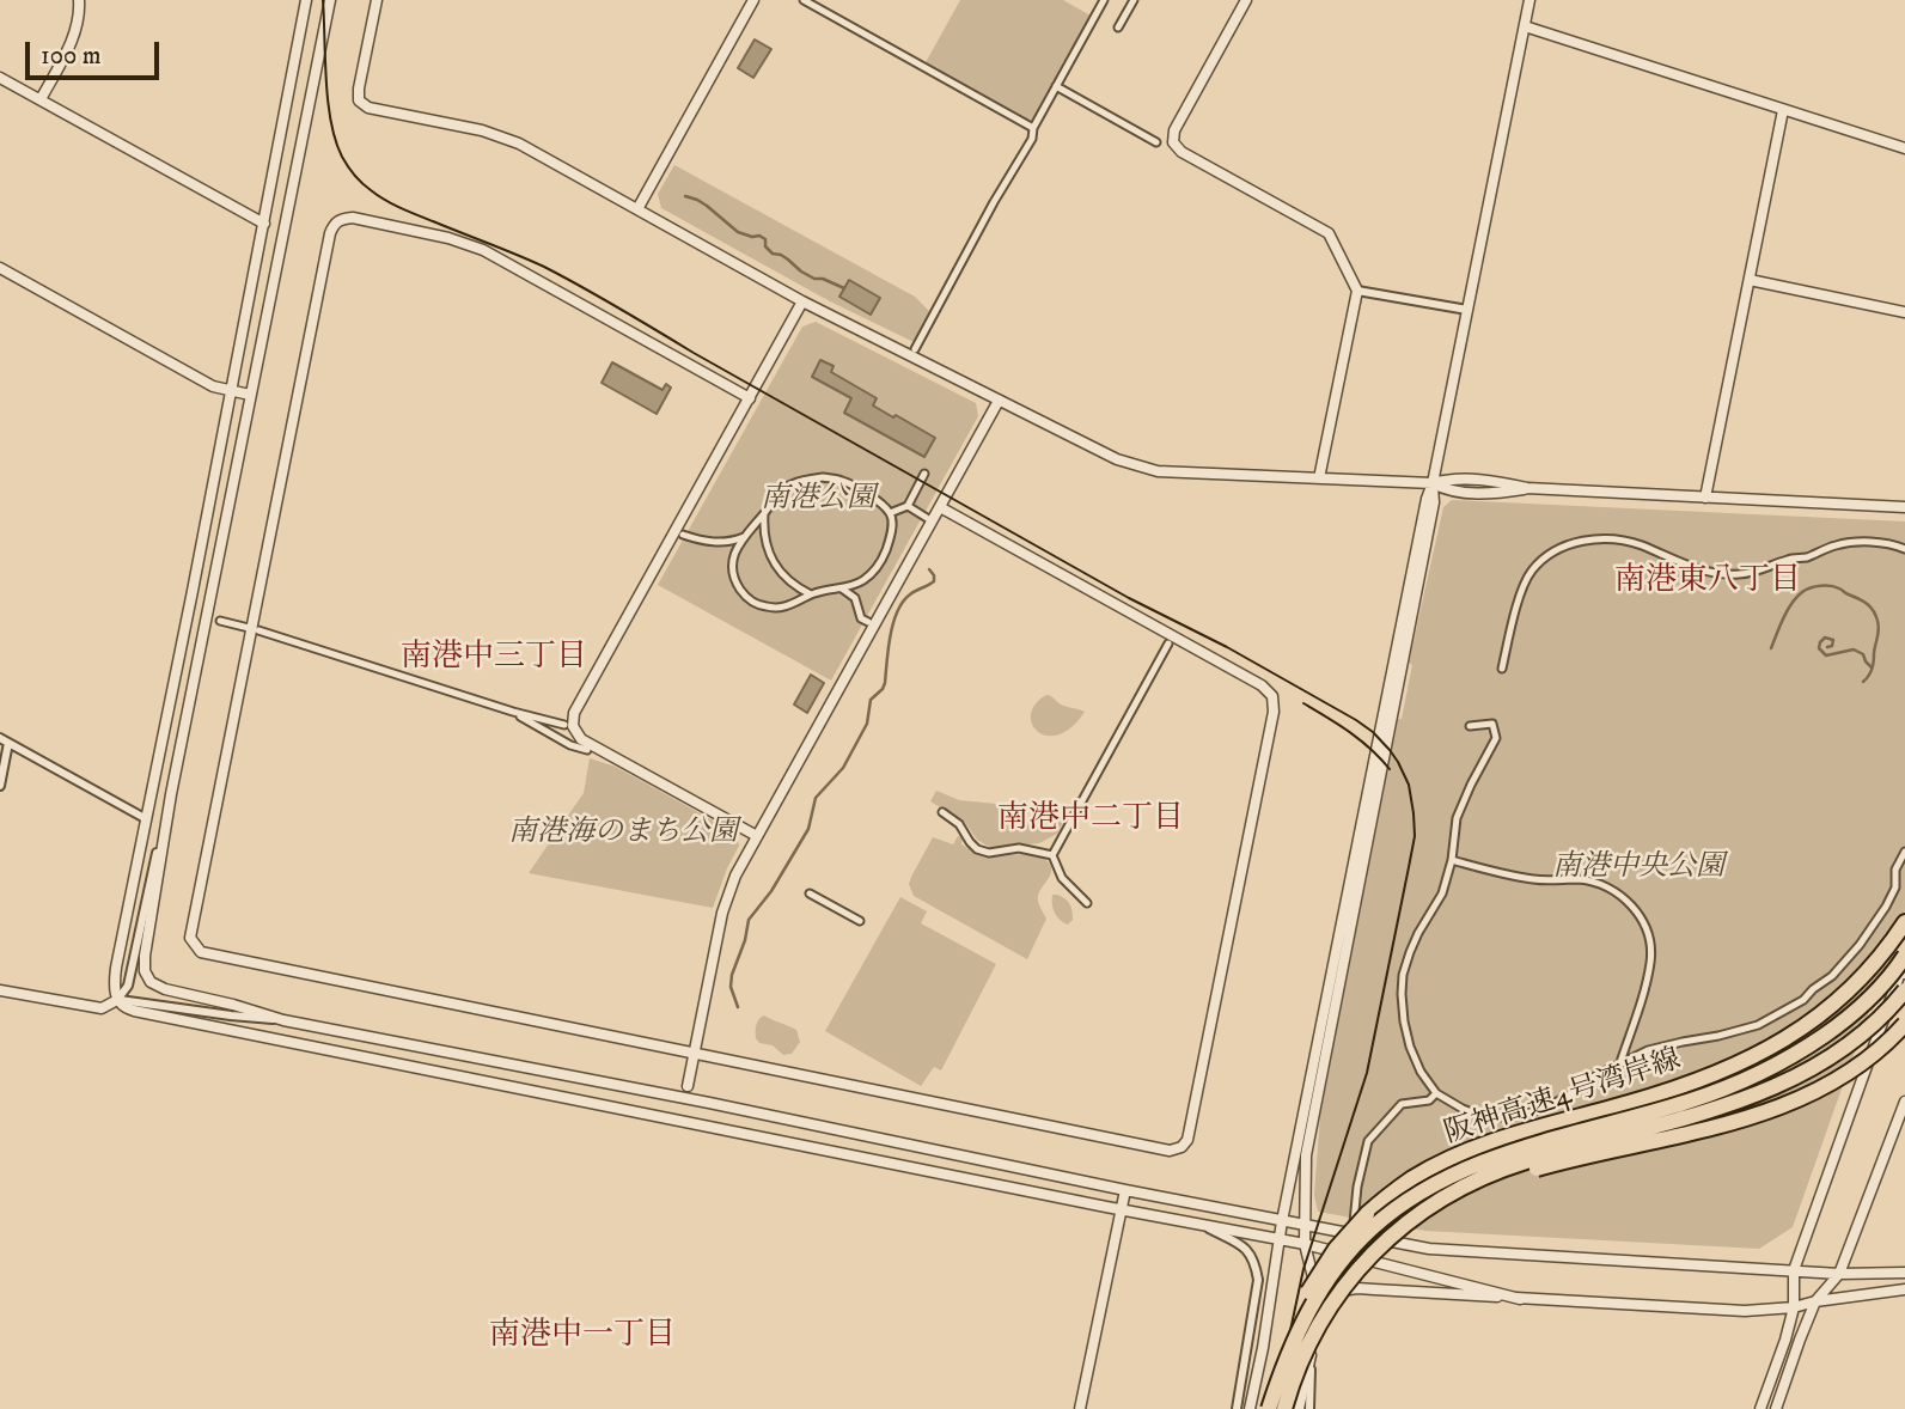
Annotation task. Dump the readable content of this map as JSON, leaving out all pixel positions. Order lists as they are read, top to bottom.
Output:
{
  "streets": {
    "highway": ["阪神高速4号湾岸線"]
  },
  "districts": [
    "南港東八丁目",
    "南港中三丁目",
    "南港中二丁目",
    "南港中一丁目"
  ],
  "parks": ["南港公園", "南港海のまち公園", "南港中央公園"],
  "scale_bar": "100 m"
}
